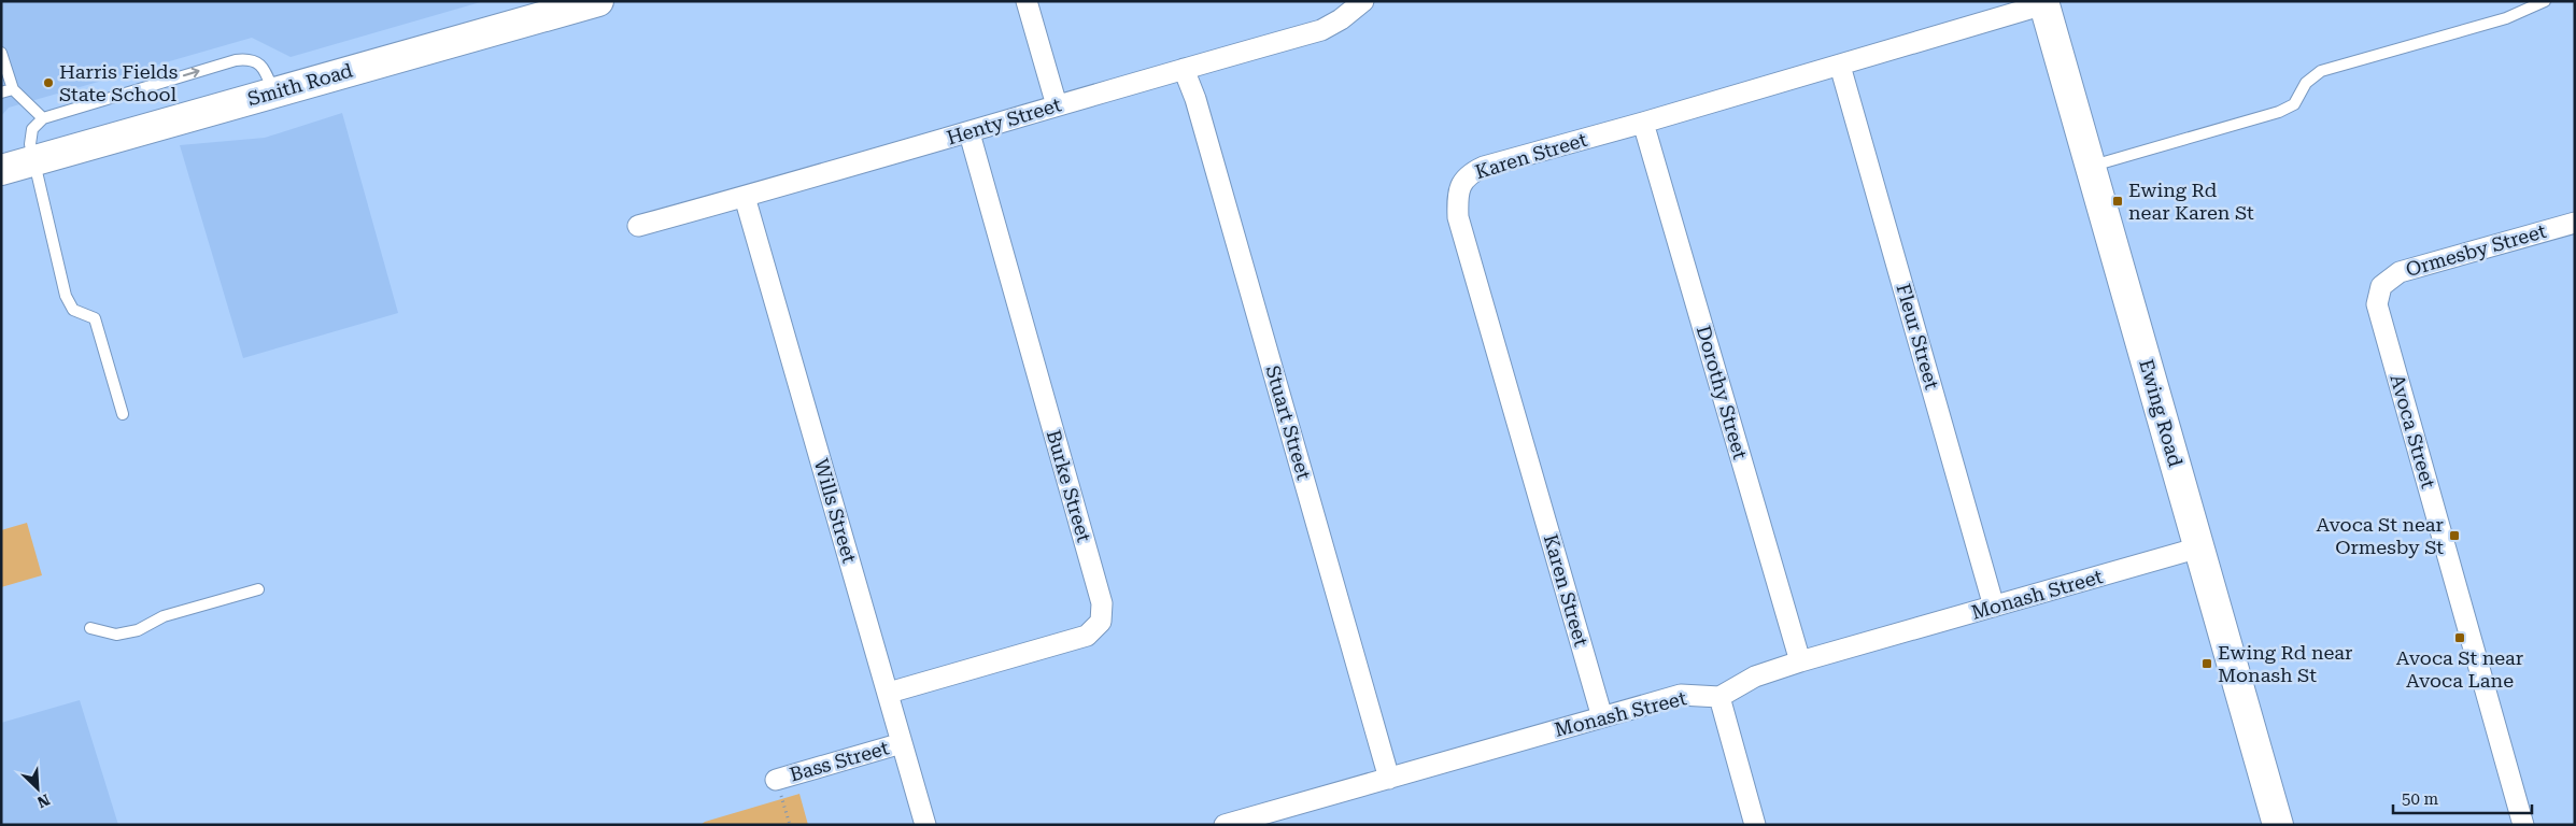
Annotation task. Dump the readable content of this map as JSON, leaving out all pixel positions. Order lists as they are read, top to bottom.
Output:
{
  "streets": {
    "main road": ["Smith Road", "Ewing Road"],
    "street": [
      "Henty Street",
      "Karen Street",
      "Ormesby Street",
      "Fleur Street",
      "Dorothy Street",
      "Stuart Street",
      "Avoca Street",
      "Burke Street",
      "Wills Street",
      "Monash Street",
      "Bass Street"
    ]
  },
  "crossings": [
    ["Henty Street", "Stuart Street"],
    ["Henty Street", "Burke Street"],
    ["Henty Street", "Wills Street"],
    ["Karen Street", "Fleur Street"],
    ["Karen Street", "Dorothy Street"],
    ["Karen Street", "Ewing Road"],
    ["Karen Street", "Monash Street"],
    ["Ormesby Street", "Avoca Street"],
    ["Fleur Street", "Monash Street"],
    ["Dorothy Street", "Monash Street"],
    ["Ewing Road", "Monash Street"],
    ["Stuart Street", "Monash Street"],
    ["Burke Street", "Wills Street"],
    ["Wills Street", "Bass Street"]
  ],
  "places": {
    "other": ["Harris Fields State School"],
    "transit": [
      "Ewing Rd near Karen St",
      "Avoca St near Ormesby St",
      "Avoca St near Avoca Lane",
      "Ewing Rd near Monash St"
    ]
  },
  "scale_bar": "50 m",
  "north": "bottom right"
}
